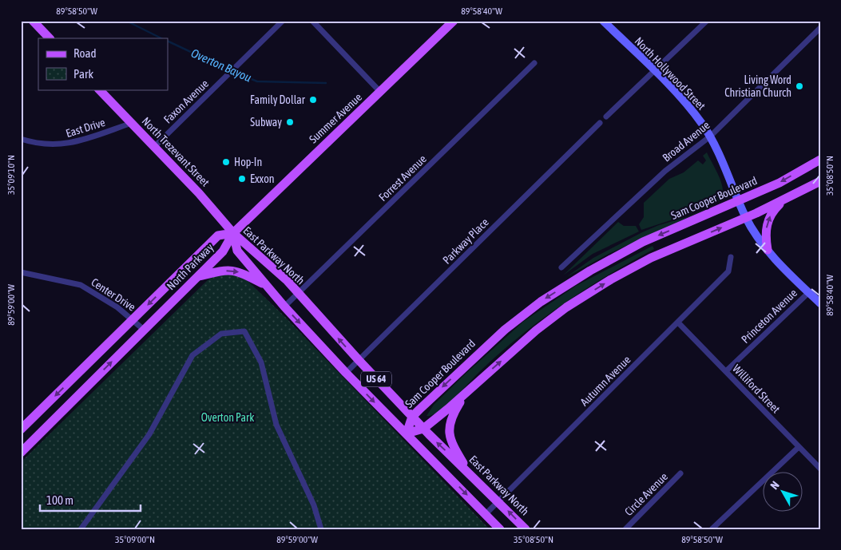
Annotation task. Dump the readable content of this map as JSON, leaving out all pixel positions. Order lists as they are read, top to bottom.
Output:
{
  "streets": {
    "main road": [
      "North Hollywood Street",
      "Summer Avenue",
      "North Trezevant Street",
      "Sam Cooper Boulevard",
      "East Parkway North",
      "North Parkway",
      "US 64"
    ],
    "street": [
      "Faxon Avenue",
      "East Drive",
      "Broad Avenue",
      "Forrest Avenue",
      "Parkway Place",
      "Center Drive",
      "Princeton Avenue",
      "Autumn Avenue",
      "Williford Street",
      "Circle Avenue"
    ]
  },
  "crossings": [
    ["North Hollywood Street", "Broad Avenue"],
    ["North Hollywood Street", "Sam Cooper Boulevard"],
    ["North Hollywood Street", "Princeton Avenue"],
    ["Faxon Avenue", "North Trezevant Street"],
    ["Summer Avenue", "North Trezevant Street"],
    ["Summer Avenue", "East Parkway North"],
    ["Summer Avenue", "North Parkway"],
    ["East Drive", "North Trezevant Street"],
    ["North Trezevant Street", "East Parkway North"],
    ["North Trezevant Street", "North Parkway"],
    ["Forrest Avenue", "East Parkway North"],
    ["Sam Cooper Boulevard", "East Parkway North"],
    ["Parkway Place", "East Parkway North"],
    ["East Parkway North", "North Parkway"],
    ["East Parkway North", "Autumn Avenue"],
    ["North Parkway", "Center Drive"],
    ["Princeton Avenue", "Williford Street"],
    ["Autumn Avenue", "Williford Street"]
  ],
  "water": ["Overton Bayou"],
  "parks": ["Overton Park"],
  "places": [
    "Living Word Christian Church",
    "Family Dollar",
    "Subway",
    "Hop-In",
    "Exxon"
  ],
  "legend": ["Road", "Park"],
  "scale_bar": "100 m",
  "north": "top left",
  "coordinates": [
    "89°58'50\"W",
    "89°58'40\"W",
    "35°09'10\"N",
    "35°08'50\"N",
    "89°59'00\"W",
    "35°09'00\"N"
  ]
}
